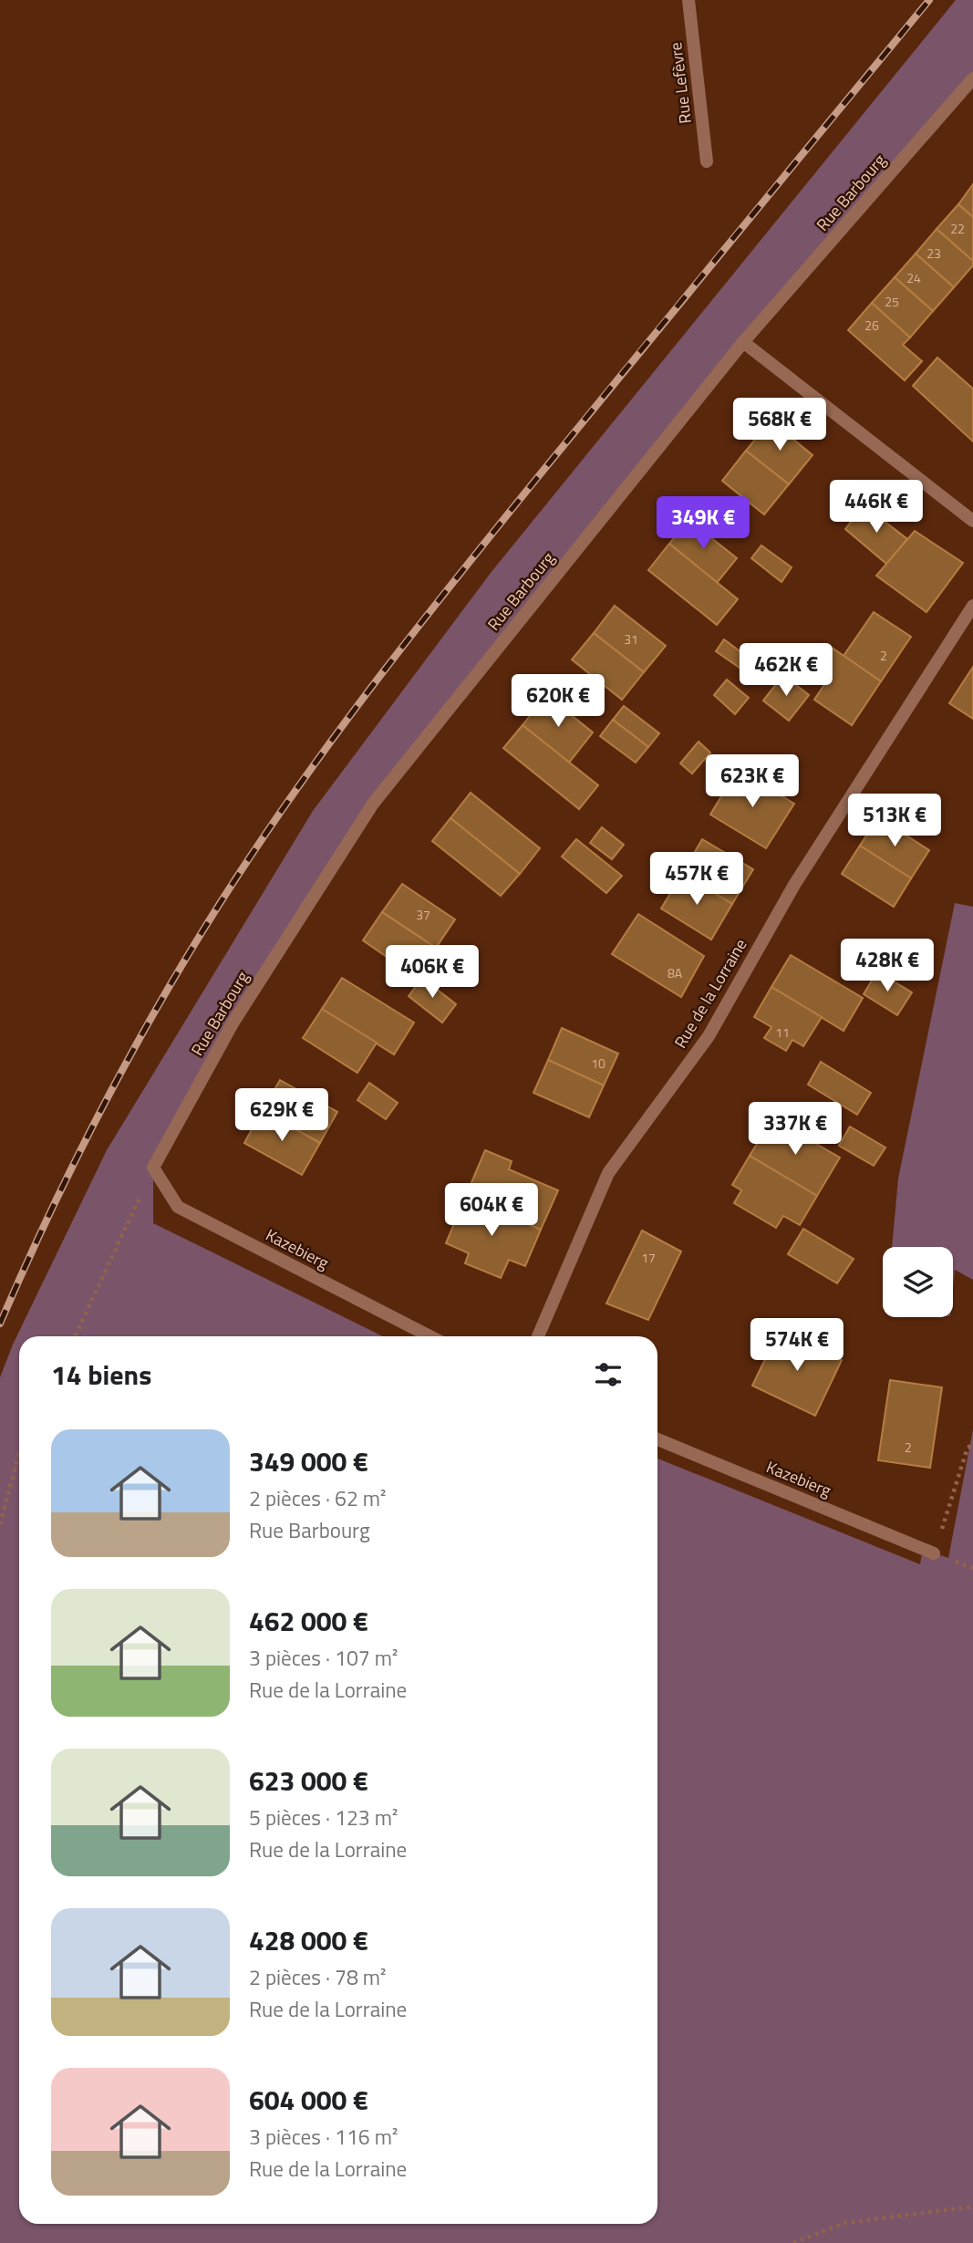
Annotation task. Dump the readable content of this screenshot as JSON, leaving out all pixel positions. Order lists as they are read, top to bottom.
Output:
{
  "streets": {
    "street": [
      "Rue Lefèvre",
      "Rue Barbourg",
      "Rue de la Lorraine",
      "Kazebierg"
    ]
  },
  "crossings": [
    ["Rue Barbourg", "Kazebierg"]
  ],
  "house_numbers": [
    "22",
    "23",
    "24",
    "25",
    "26",
    "31",
    "2",
    "37",
    "8A",
    "11",
    "10",
    "17",
    "2"
  ],
  "page": {
    "price": [
      "568K €",
      "446K €",
      "349K €",
      "462K €",
      "620K €",
      "623K €",
      "513K €",
      "457K €",
      "428K €",
      "406K €",
      "629K €",
      "337K €",
      "604K €",
      "574K €"
    ],
    "heading": "14 biens",
    "list": [
      {
        "name": "349 000 €",
        "note": "2 pièces · 62 m² · Rue Barbourg"
      },
      {
        "name": "462 000 €",
        "note": "3 pièces · 107 m² · Rue de la Lorraine"
      },
      {
        "name": "623 000 €",
        "note": "5 pièces · 123 m² · Rue de la Lorraine"
      },
      {
        "name": "428 000 €",
        "note": "2 pièces · 78 m² · Rue de la Lorraine"
      },
      {
        "name": "604 000 €",
        "note": "3 pièces · 116 m² · Rue de la Lorraine"
      }
    ]
  }
}
